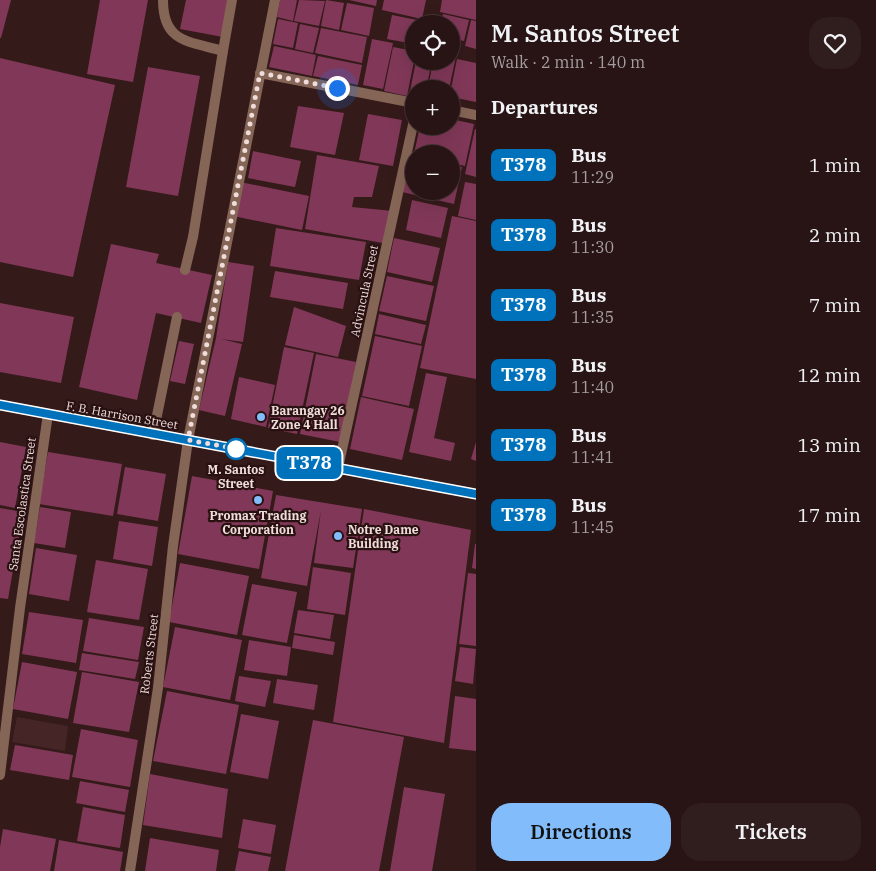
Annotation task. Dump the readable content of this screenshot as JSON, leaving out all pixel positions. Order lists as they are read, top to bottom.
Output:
{
  "streets": {
    "main road": ["F. B. Harrison Street"],
    "street": ["Advincula Street", "Santa Escolastica Street", "Roberts Street"]
  },
  "crossings": [
    ["Advincula Street", "F. B. Harrison Street"],
    ["F. B. Harrison Street", "Santa Escolastica Street"],
    ["F. B. Harrison Street", "Roberts Street"]
  ],
  "places": [
    "Barangay 26 Zone 4 Hall",
    "M. Santos Street",
    "Promax Trading Corporation",
    "Notre Dame Building"
  ],
  "lines": ["bus line T378"],
  "page": {
    "on_map": "T378",
    "heading": [
      ["M. Santos Street", "Walk · 2 min · 140 m"],
      "Departures"
    ],
    "map_buttons": ["+", "−"],
    "list": [
      {
        "mark": "T378",
        "name": "Bus",
        "note": "11:29",
        "value": "1 min"
      },
      {
        "mark": "T378",
        "name": "Bus",
        "note": "11:30",
        "value": "2 min"
      },
      {
        "mark": "T378",
        "name": "Bus",
        "note": "11:35",
        "value": "7 min"
      },
      {
        "mark": "T378",
        "name": "Bus",
        "note": "11:40",
        "value": "12 min"
      },
      {
        "mark": "T378",
        "name": "Bus",
        "note": "11:41",
        "value": "13 min"
      },
      {
        "mark": "T378",
        "name": "Bus",
        "note": "11:45",
        "value": "17 min"
      }
    ],
    "buttons": ["Directions", "Tickets"]
  }
}
